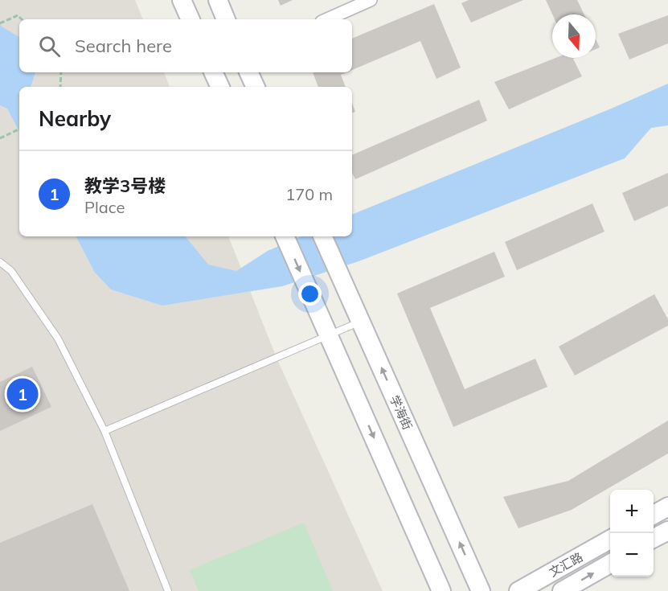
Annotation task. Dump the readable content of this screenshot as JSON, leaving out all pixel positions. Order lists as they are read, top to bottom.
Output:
{
  "streets": {
    "main road": ["学海街", "文汇路"]
  },
  "north": "bottom",
  "page": {
    "search": "Search here",
    "heading": "Nearby",
    "list": [
      {
        "mark": "1",
        "name": "教学3号楼",
        "note": "Place",
        "value": "170 m"
      }
    ],
    "pins": "1",
    "map_buttons": ["+", "−"]
  }
}
